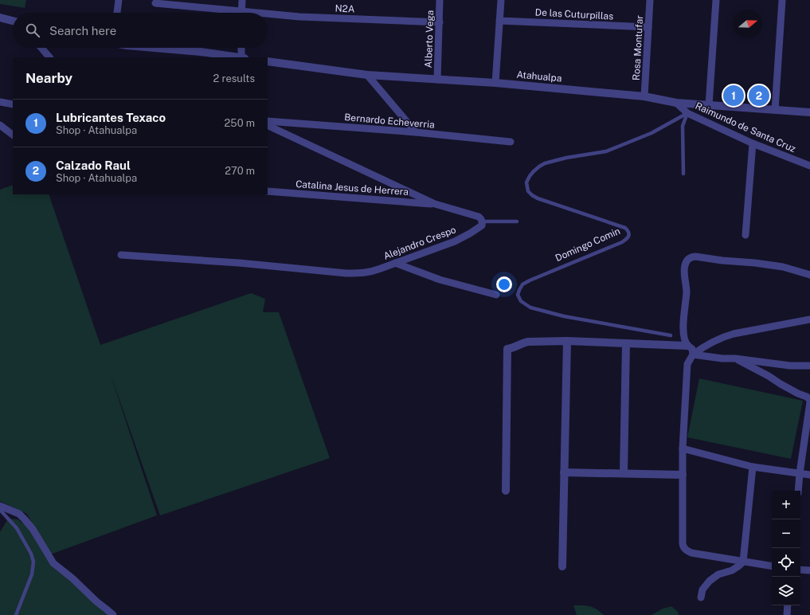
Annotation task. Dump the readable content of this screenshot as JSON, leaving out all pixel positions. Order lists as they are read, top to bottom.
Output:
{
  "streets": {
    "street": [
      "N2A",
      "De las Cuturpillas",
      "Alberto Vega",
      "Rosa Montufar",
      "Atahualpa",
      "Bernardo Echeverria",
      "Raimundo de Santa Cruz",
      "Catalina Jesus de Herrera",
      "Alejandro Crespo"
    ],
    "lane": ["Domingo Comin"]
  },
  "crossings": [
    ["N2A", "Alberto Vega"],
    ["De las Cuturpillas", "Rosa Montufar"],
    ["Alberto Vega", "Atahualpa"],
    ["Rosa Montufar", "Atahualpa"],
    ["Atahualpa", "Raimundo de Santa Cruz"],
    ["Raimundo de Santa Cruz", "Domingo Comin"],
    ["Catalina Jesus de Herrera", "Alejandro Crespo"]
  ],
  "north": "right",
  "page": {
    "search": "Search here",
    "heading": ["Nearby", "2 results"],
    "pins": ["1", "2"],
    "list": [
      {
        "mark": "1",
        "name": "Lubricantes Texaco",
        "note": "Shop · Atahualpa",
        "value": "250 m"
      },
      {
        "mark": "2",
        "name": "Calzado Raul",
        "note": "Shop · Atahualpa",
        "value": "270 m"
      }
    ],
    "map_buttons": ["+", "−"]
  }
}
